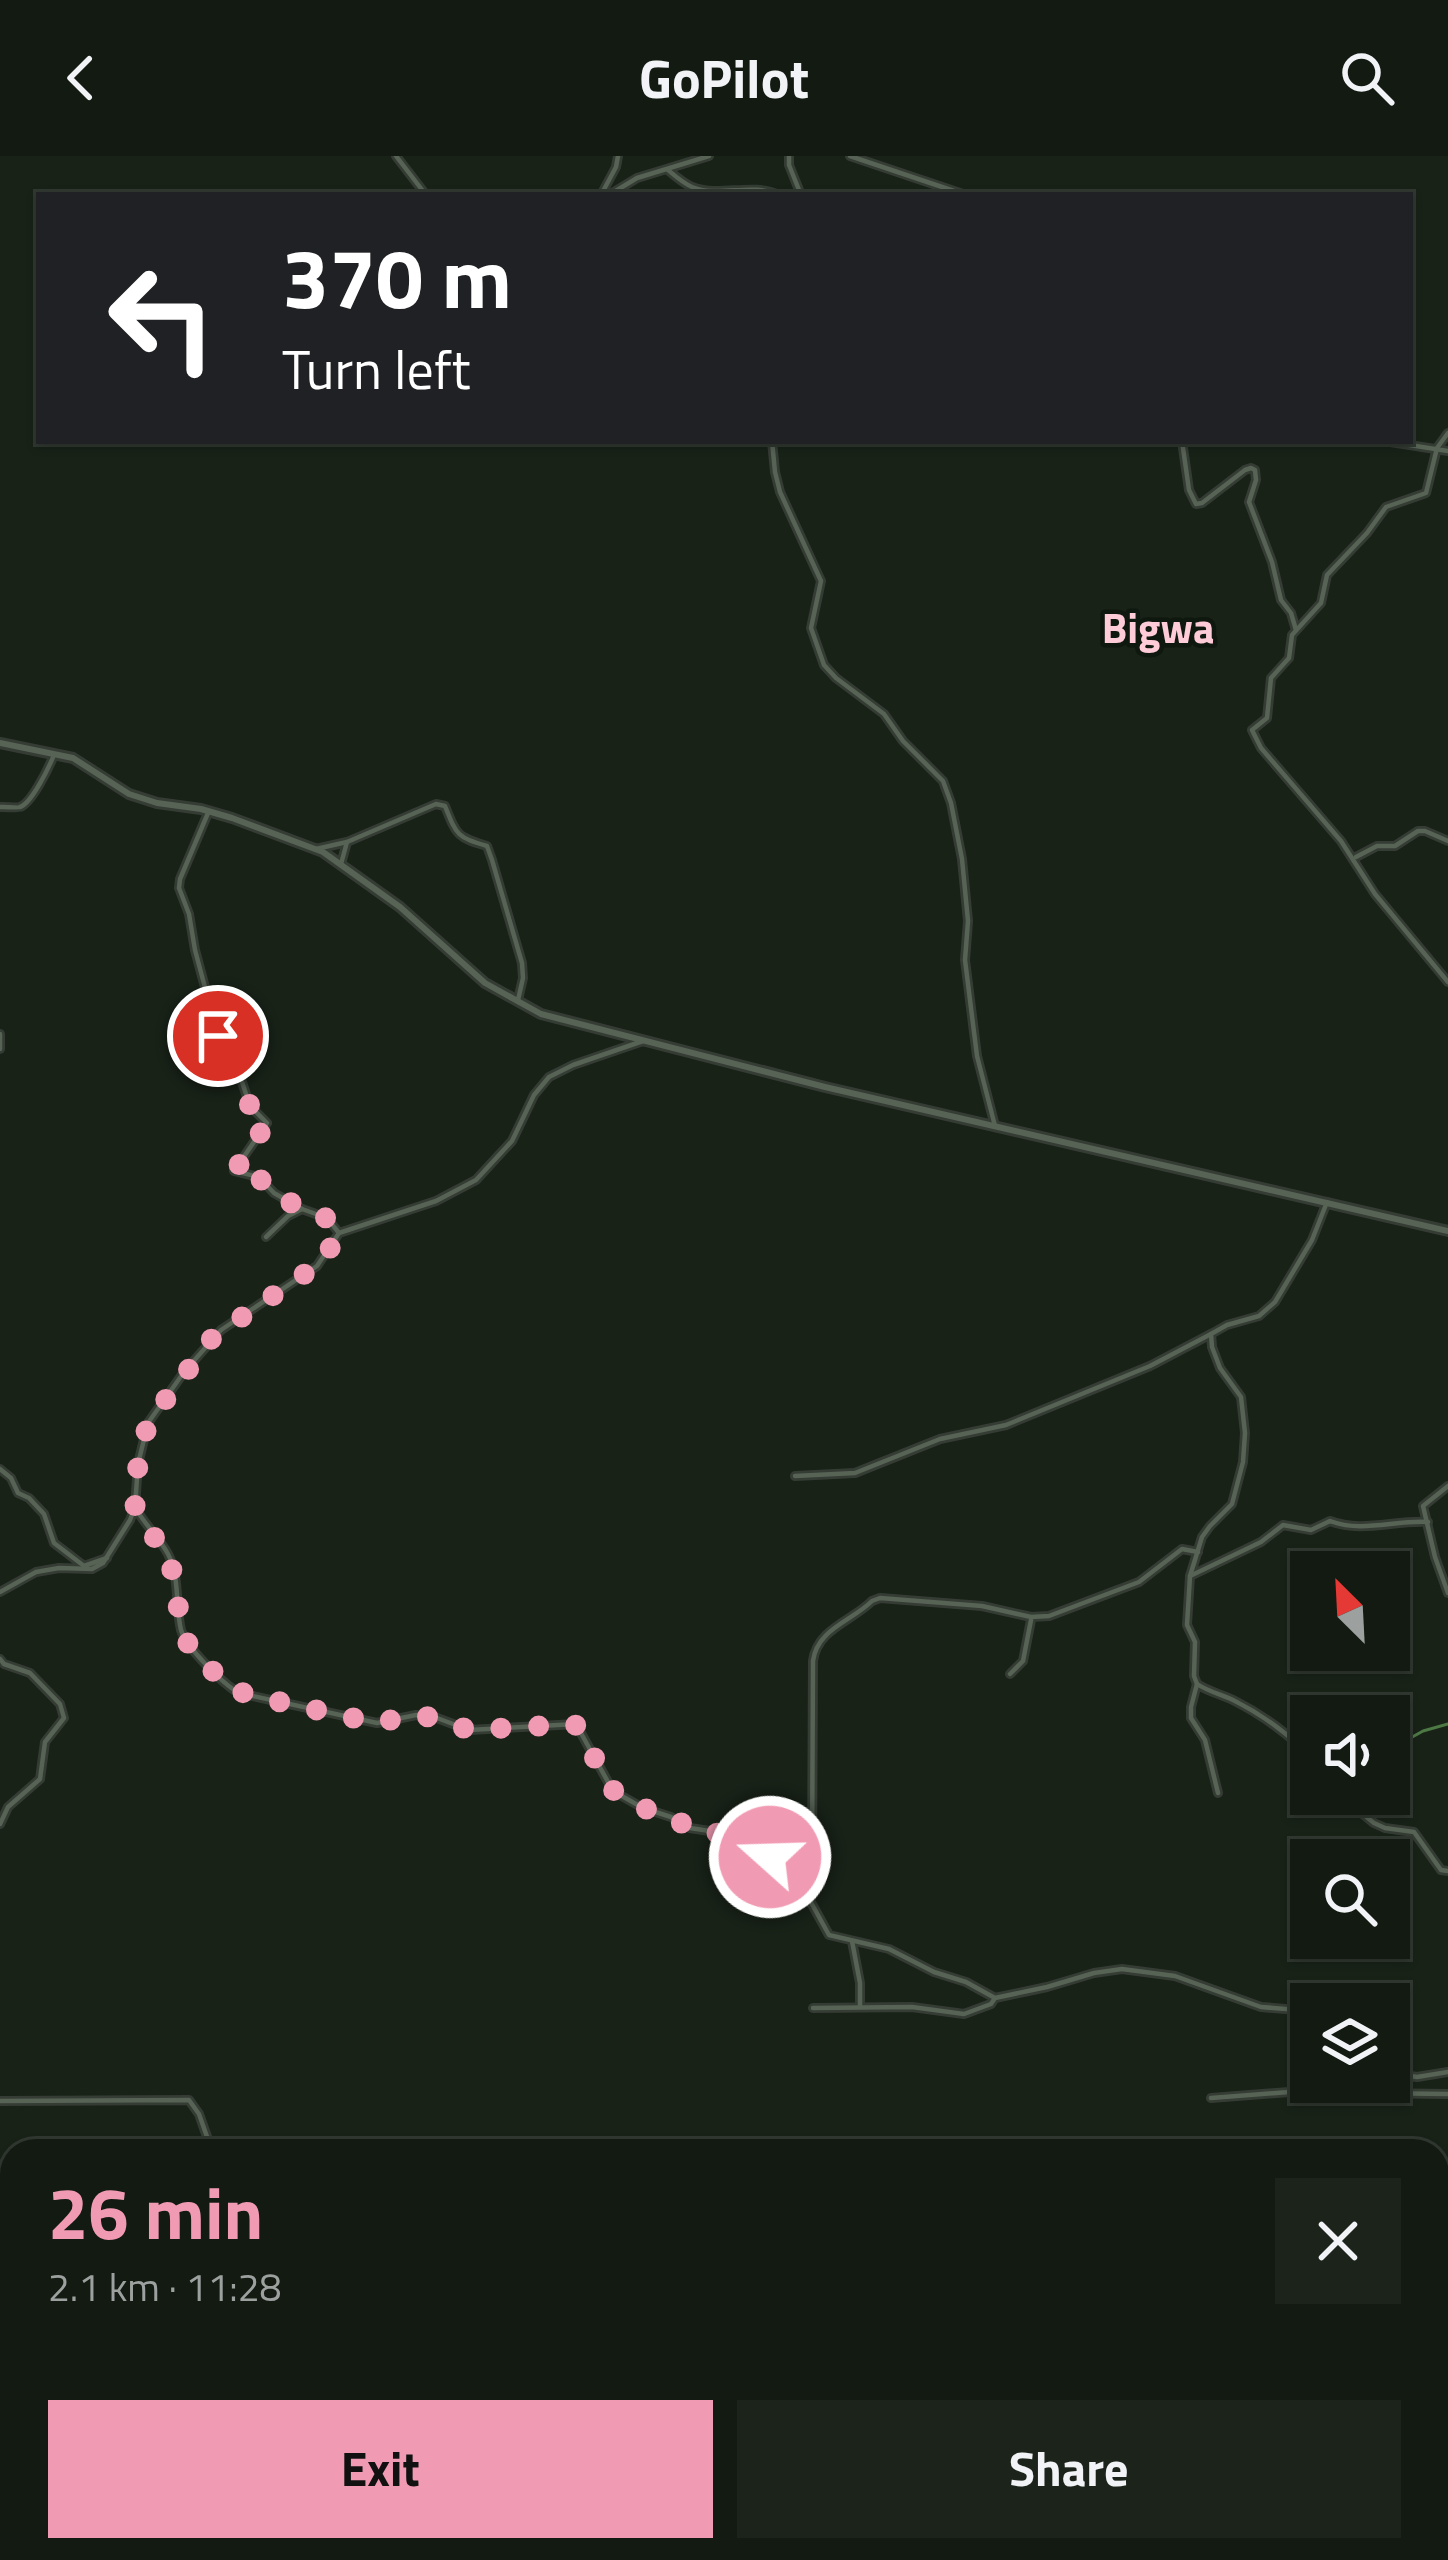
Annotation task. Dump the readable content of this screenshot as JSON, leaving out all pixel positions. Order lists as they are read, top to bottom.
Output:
{
  "districts": ["Bigwa"],
  "north": "top left",
  "page": {
    "header": "GoPilot",
    "turn": ["370 m", "Turn left"],
    "heading": ["26 min", "2.1 km · 11:28"],
    "buttons": ["Exit", "Share"]
  }
}
